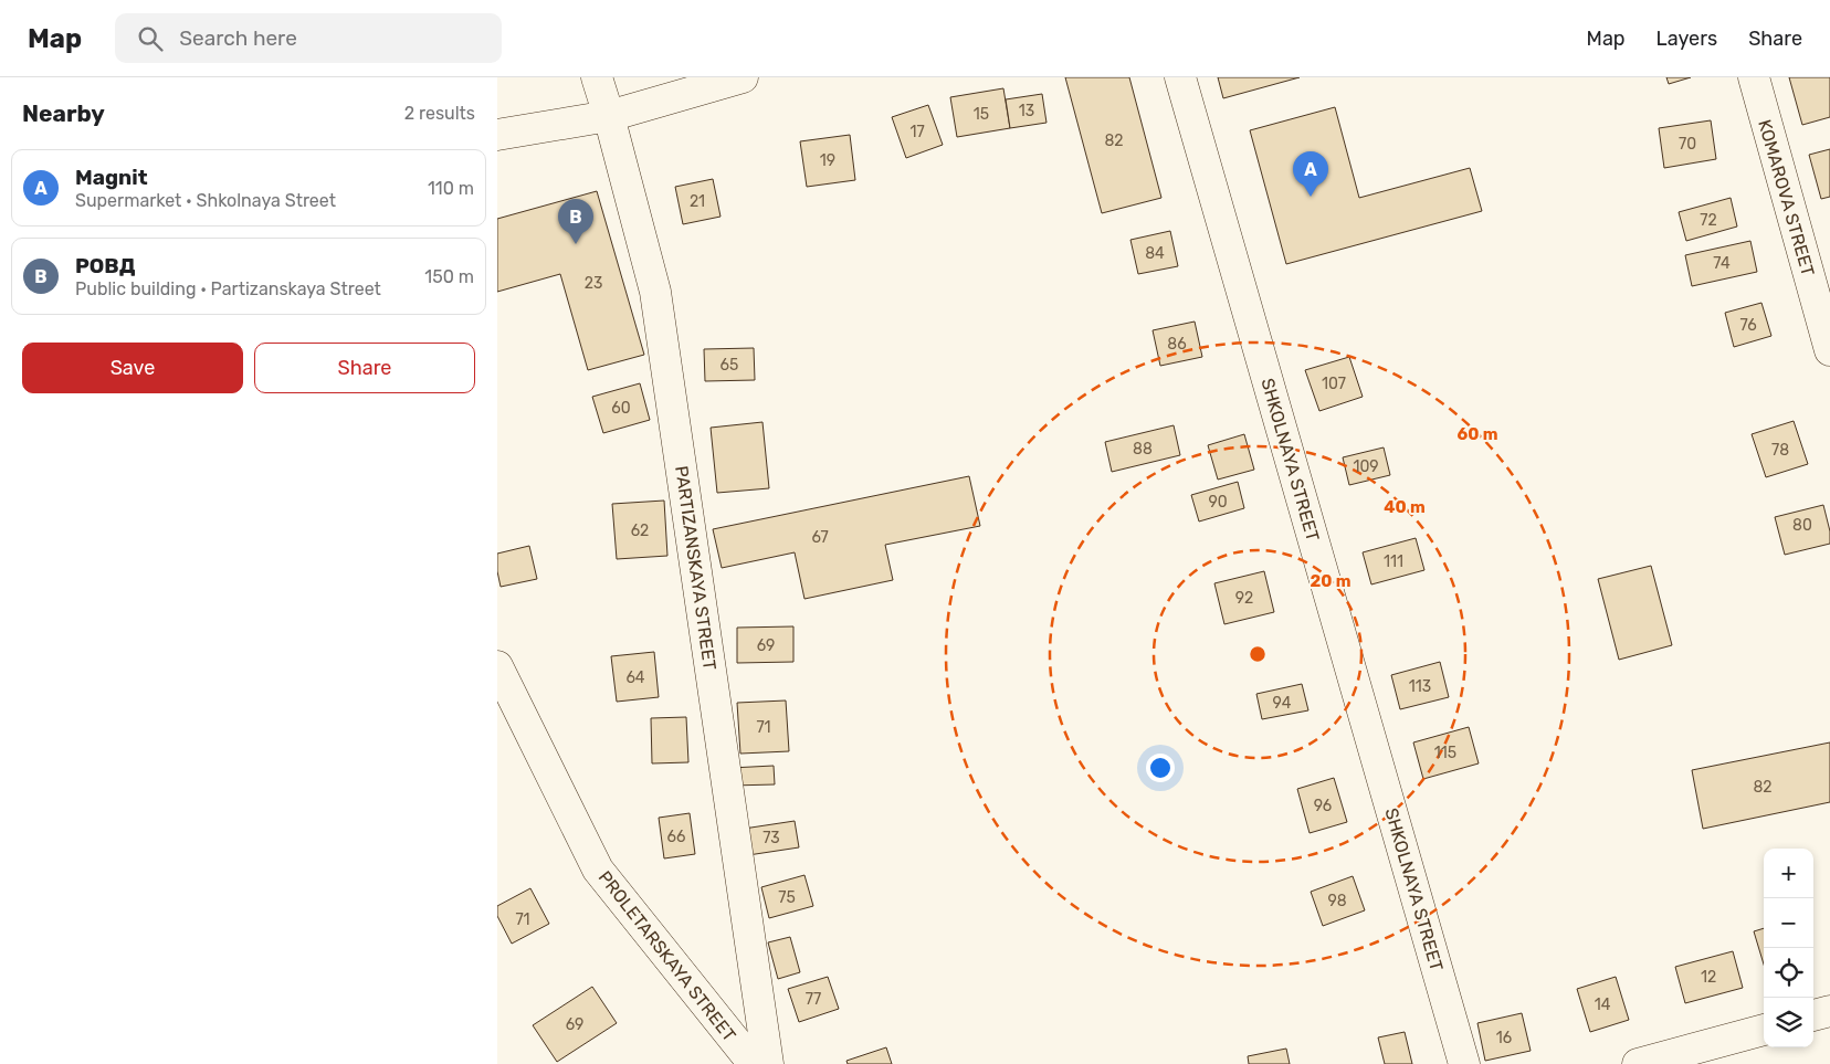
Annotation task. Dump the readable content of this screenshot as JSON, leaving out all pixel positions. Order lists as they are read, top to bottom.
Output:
{
  "streets": {
    "street": [
      "KOMAROVA STREET",
      "SHKOLNAYA STREET",
      "PARTIZANSKAYA STREET",
      "PROLETARSKAYA STREET"
    ]
  },
  "house_numbers": [
    "13",
    "15",
    "17",
    "82",
    "70",
    "19",
    "21",
    "72",
    "84",
    "74",
    "23",
    "76",
    "86",
    "65",
    "107",
    "60",
    "88",
    "78",
    "109",
    "90",
    "80",
    "62",
    "67",
    "111",
    "92",
    "69",
    "64",
    "113",
    "94",
    "71",
    "115",
    "82",
    "96",
    "66",
    "73",
    "75",
    "98",
    "71",
    "12",
    "77",
    "14",
    "69",
    "16"
  ],
  "page": {
    "header": "Map",
    "search": "Search here",
    "nav": ["Map", "Layers", "Share"],
    "heading": ["Nearby", "2 results"],
    "list": [
      {
        "mark": "A",
        "name": "Magnit",
        "note": "Supermarket · Shkolnaya Street",
        "value": "110 m"
      },
      {
        "mark": "B",
        "name": "РОВД",
        "note": "Public building · Partizanskaya Street",
        "value": "150 m"
      }
    ],
    "pins": ["A", "B"],
    "buttons": ["Save", "Share"],
    "map_buttons": ["+", "−"]
  },
  "rings": ["60 m", "40 m", "20 m"]
}
